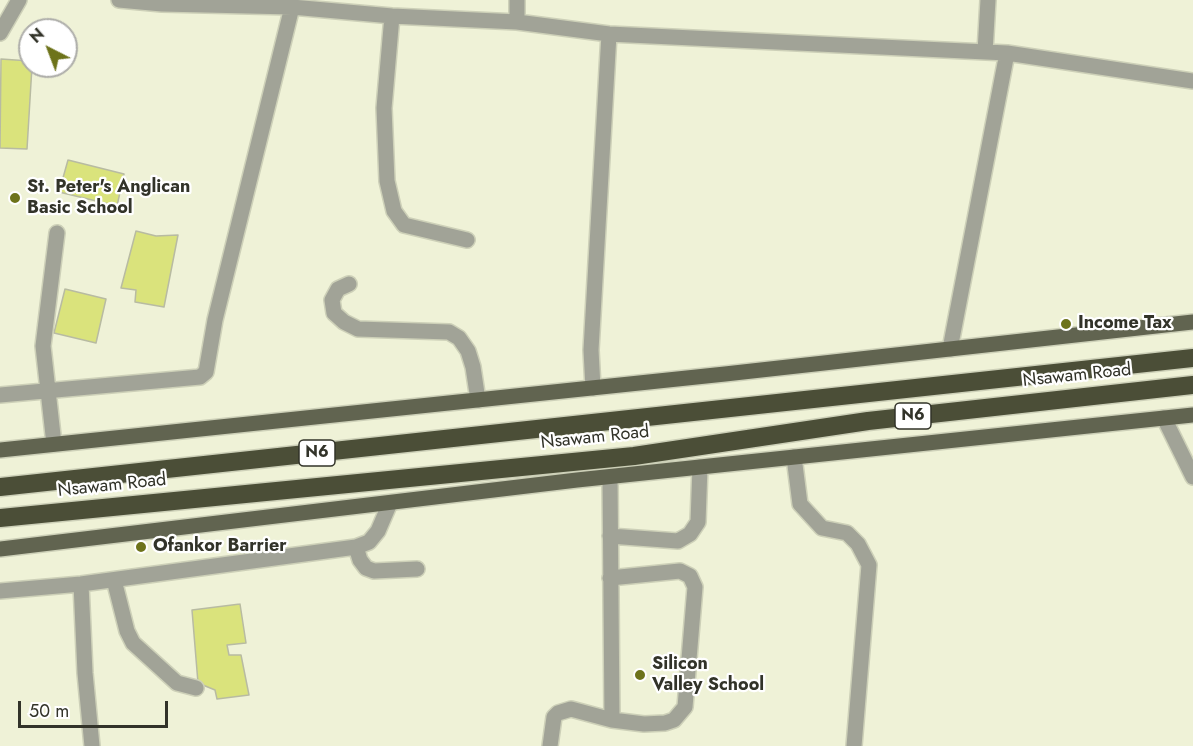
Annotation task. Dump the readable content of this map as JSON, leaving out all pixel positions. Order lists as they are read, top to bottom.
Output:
{
  "streets": {
    "highway": ["Nsawam Road", "N6"]
  },
  "places": [
    "St. Peter's Anglican Basic School",
    "Income Tax",
    "Ofankor Barrier",
    "Silicon Valley School"
  ],
  "scale_bar": "50 m",
  "north": "top left"
}
